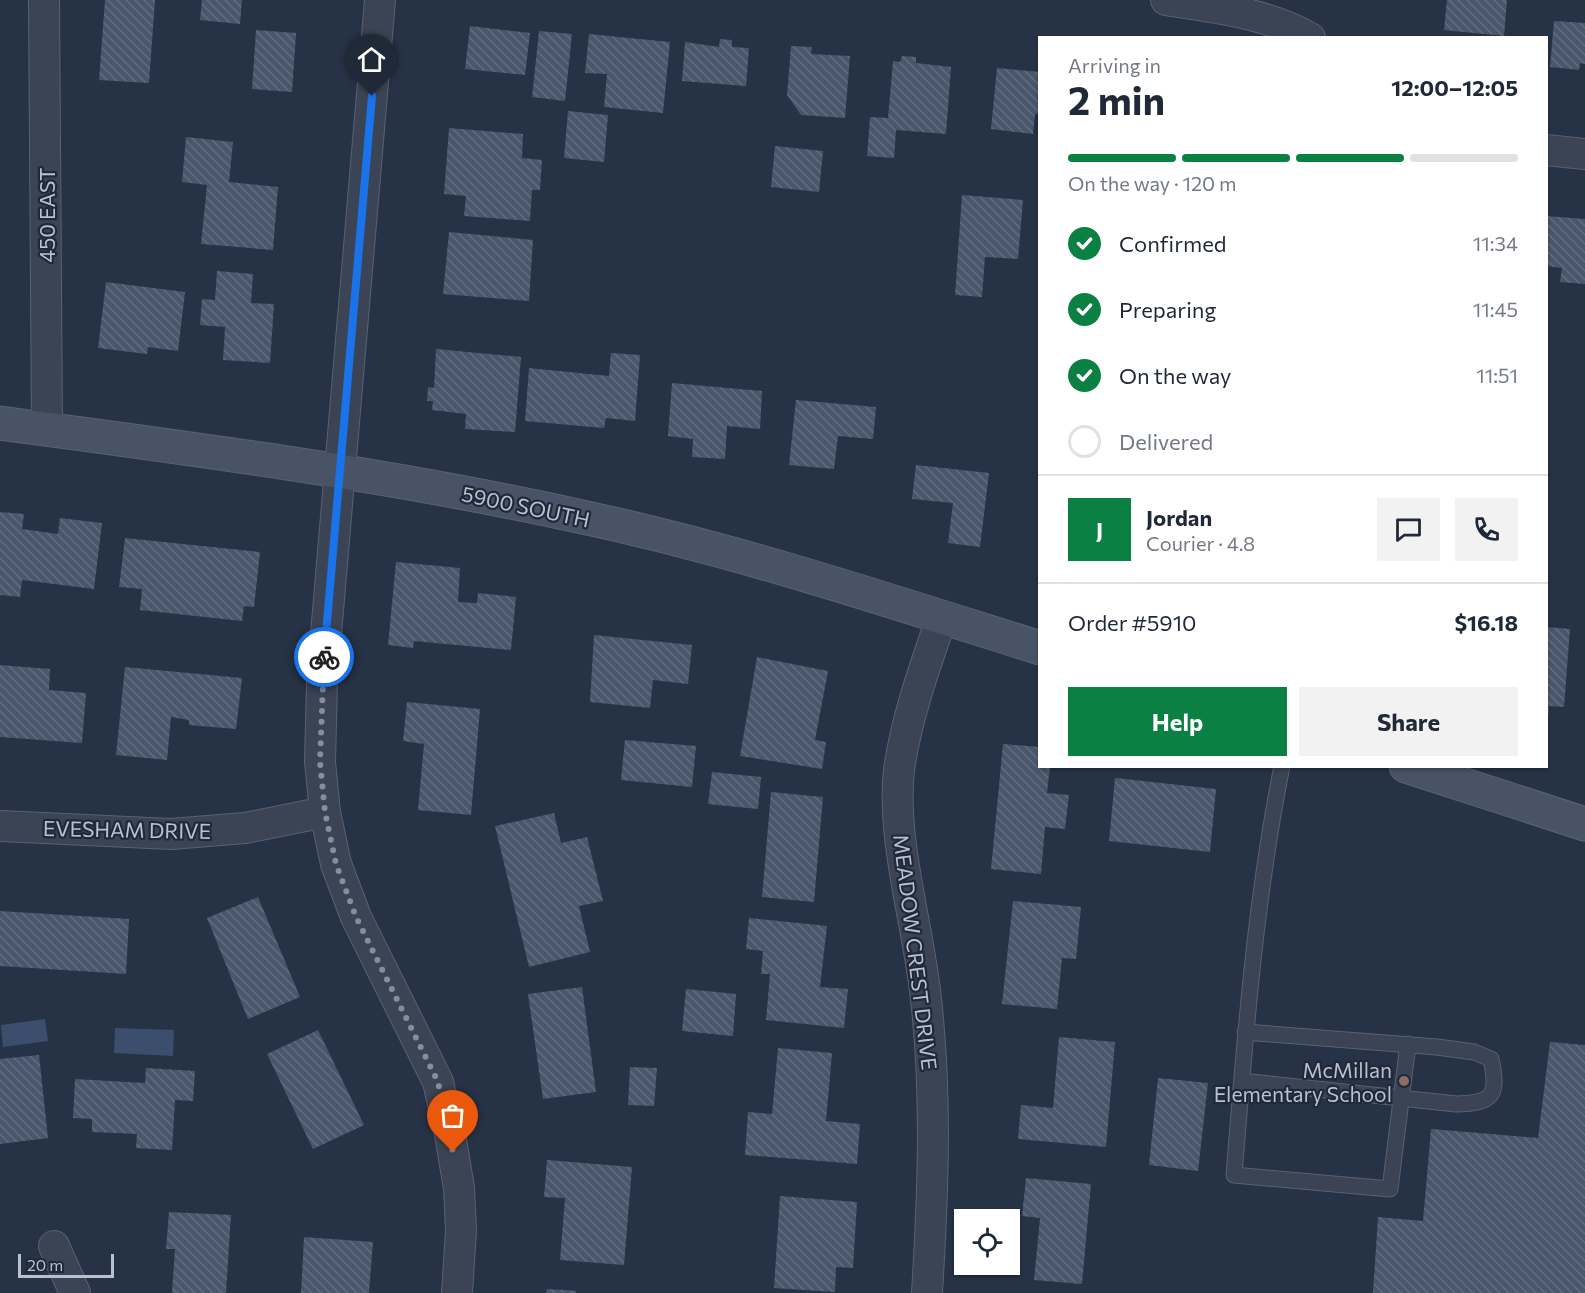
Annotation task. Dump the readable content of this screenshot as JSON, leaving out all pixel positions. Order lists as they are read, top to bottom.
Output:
{
  "streets": {
    "main road": ["5900 SOUTH"],
    "street": ["450 EAST", "EVESHAM DRIVE", "MEADOW CREST DRIVE"]
  },
  "crossings": [
    ["450 EAST", "5900 SOUTH"],
    ["5900 SOUTH", "MEADOW CREST DRIVE"]
  ],
  "places": ["McMillan Elementary School"],
  "scale_bar": "20 m",
  "page": {
    "heading": ["2 min", "Arriving in", "12:00–12:05"],
    "panel": [
      "Jordan",
      "Courier · 4.8",
      "Order #5910",
      "$16.18"
    ],
    "bar": "On the way · 120 m",
    "list": [
      ["Confirmed", "11:34"],
      ["Preparing", "11:45"],
      ["On the way", "11:51"],
      "Delivered"
    ],
    "round": "J",
    "buttons": ["Help", "Share"],
    "scale": "20 m"
  }
}
